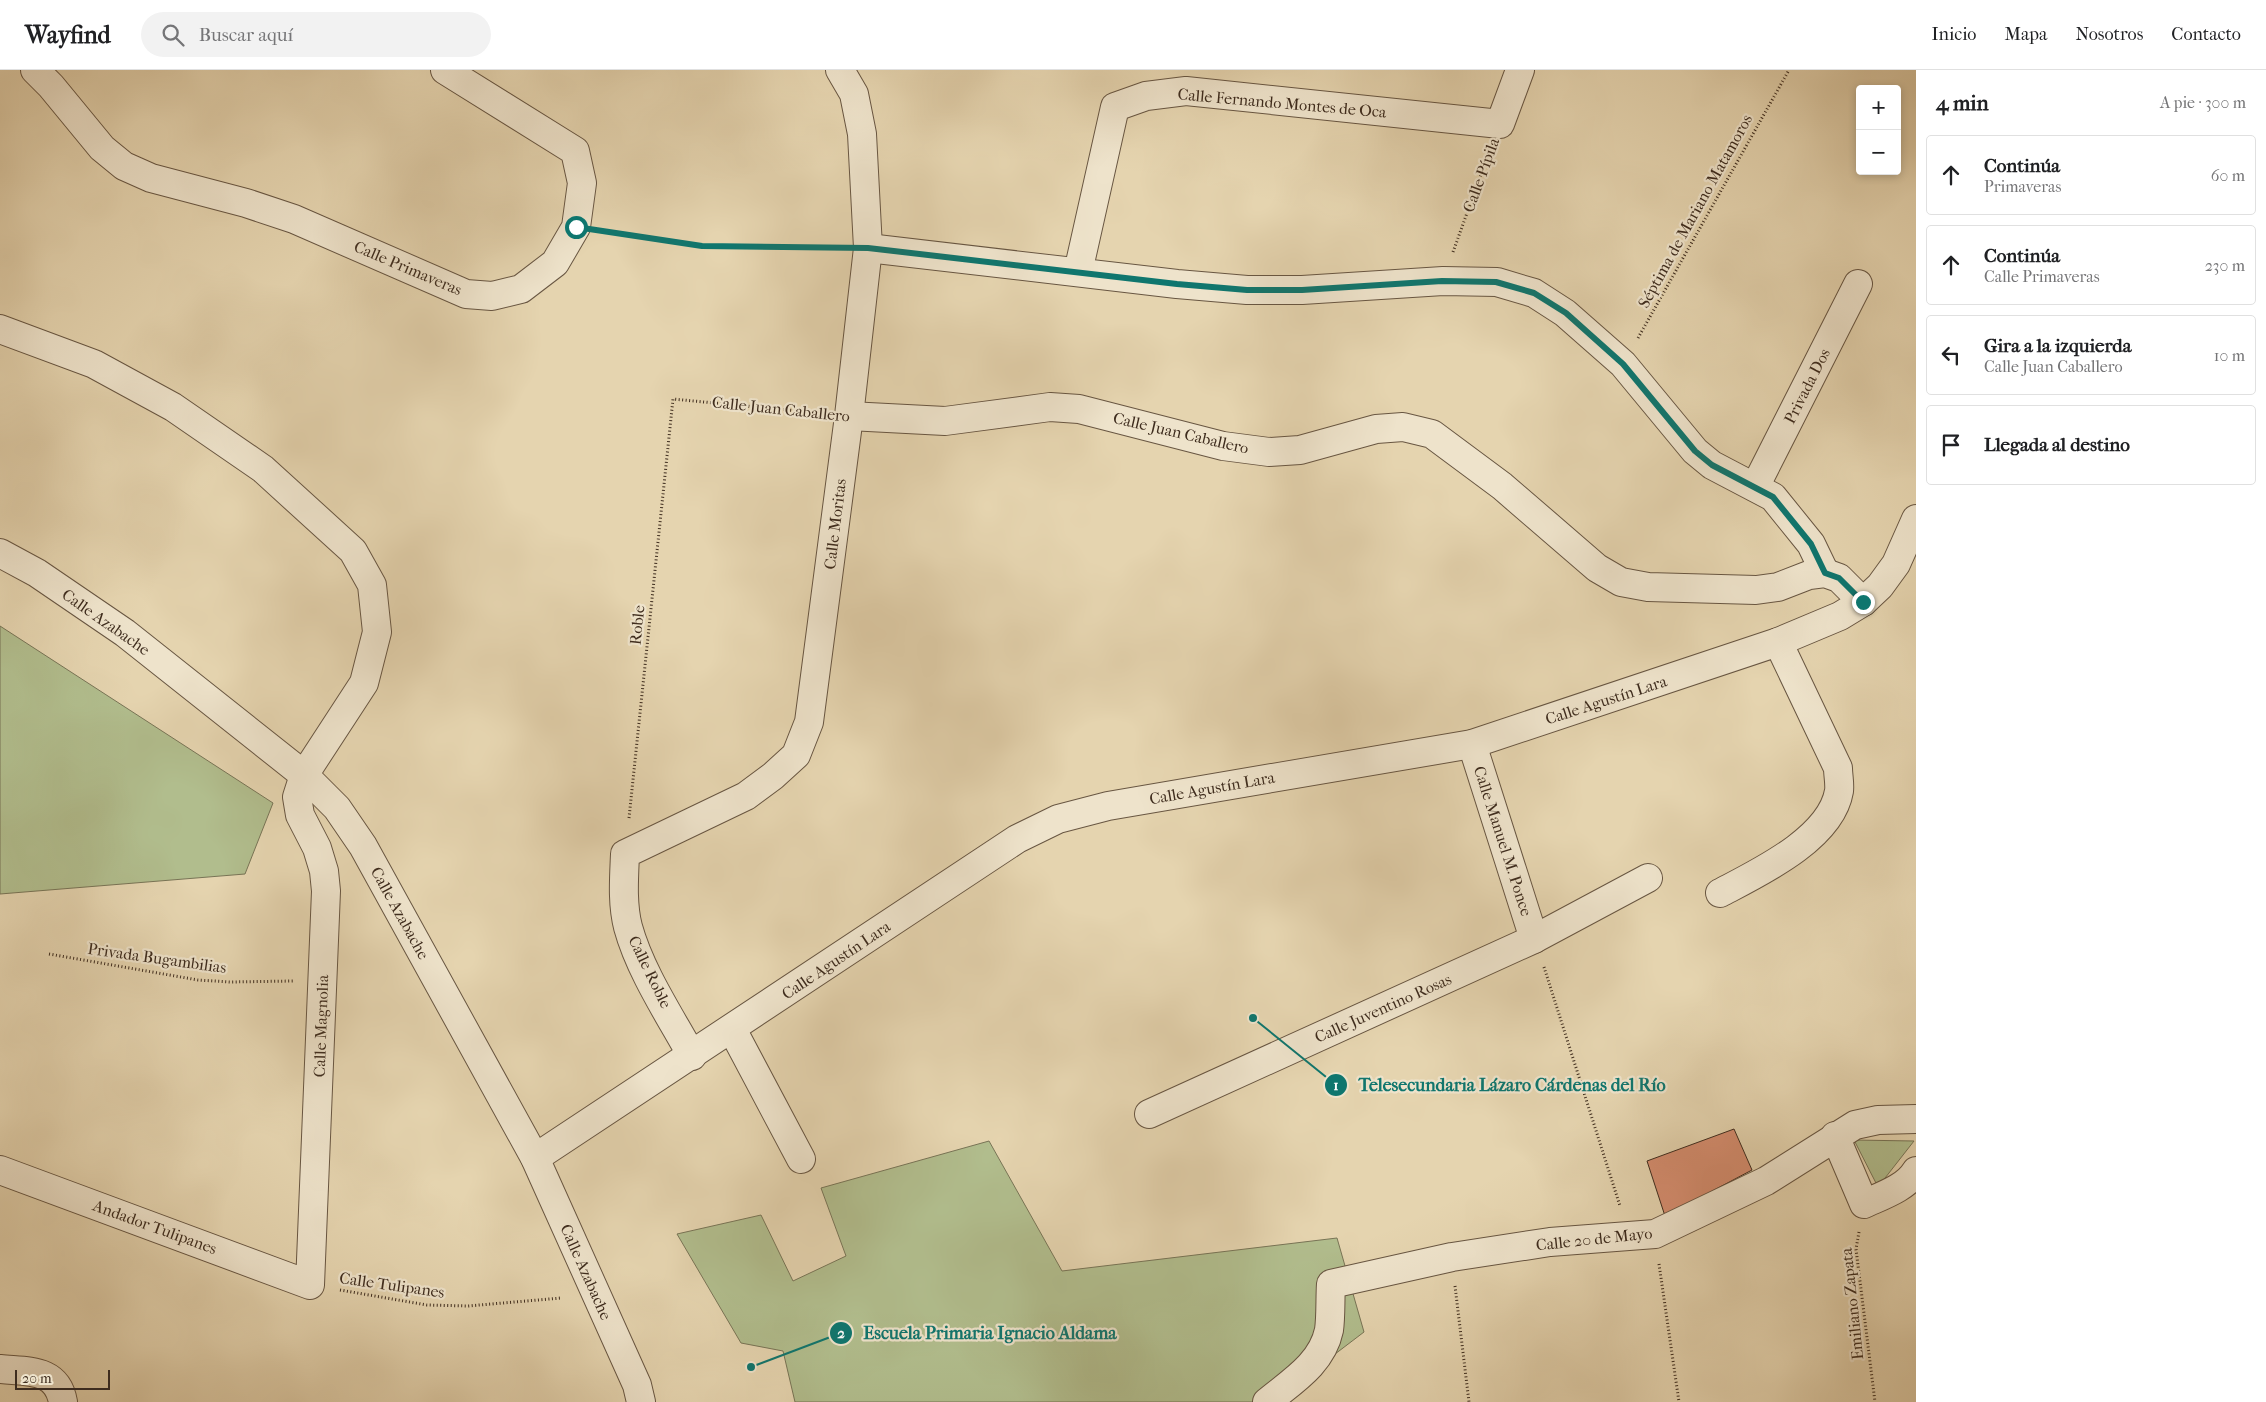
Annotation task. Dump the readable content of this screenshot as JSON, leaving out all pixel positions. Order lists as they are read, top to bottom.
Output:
{
  "streets": {
    "street": [
      "Calle Fernando Montes de Oca",
      "Calle Pípila",
      "Calle Primaveras",
      "Privada Dos",
      "Calle Juan Caballero",
      "Calle Moritas",
      "Calle Azabache",
      "Calle Agustín Lara",
      "Calle Manuel M. Ponce",
      "Calle Roble",
      "Calle Juventino Rosas",
      "Calle Magnolia",
      "Andador Tulipanes",
      "Calle 20 de Mayo"
    ],
    "path": [
      "Séptima de Mariano Matamoros",
      "Roble",
      "Privada Bugambilias",
      "Calle Tulipanes",
      "Emiliano Zapata"
    ]
  },
  "crossings": [
    ["Calle Fernando Montes de Oca", "Calle Pípila"],
    ["Calle Juan Caballero", "Calle Moritas"],
    ["Calle Juan Caballero", "Roble"],
    ["Calle Moritas", "Roble"],
    ["Calle Moritas", "Calle Roble"],
    ["Calle Azabache", "Calle Agustín Lara"],
    ["Calle Azabache", "Calle Magnolia"],
    ["Roble", "Calle Roble"],
    ["Calle Agustín Lara", "Calle Manuel M. Ponce"],
    ["Calle Agustín Lara", "Calle Roble"],
    ["Calle Manuel M. Ponce", "Calle Juventino Rosas"],
    ["Privada Bugambilias", "Calle Magnolia"],
    ["Calle Magnolia", "Andador Tulipanes"],
    ["Calle Magnolia", "Calle Tulipanes"],
    ["Andador Tulipanes", "Calle Tulipanes"]
  ],
  "places": ["Telesecundaria Lázaro Cárdenas del Río", "Escuela Primaria Ignacio Aldama"],
  "scale_bar": "20 m",
  "page": {
    "header": "Wayfind",
    "search": "Buscar aquí",
    "nav": [
      "Inicio",
      "Mapa",
      "Nosotros",
      "Contacto"
    ],
    "heading": ["4 min", "A pie · 300 m"],
    "map_buttons": ["+", "−"],
    "list": [
      ["Continúa", "Primaveras", "60 m"],
      ["Continúa", "Calle Primaveras", "230 m"],
      ["Gira a la izquierda", "Calle Juan Caballero", "10 m"],
      "Llegada al destino"
    ],
    "scale": "20 m"
  }
}
